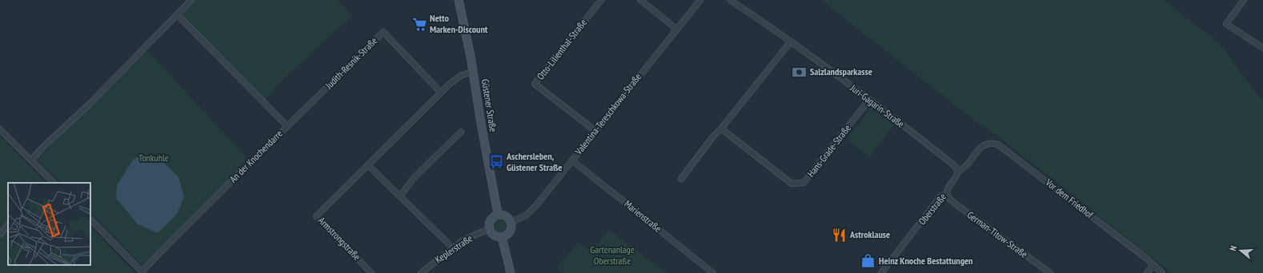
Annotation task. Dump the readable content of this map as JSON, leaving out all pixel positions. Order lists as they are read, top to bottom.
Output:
{
  "streets": {
    "main road": ["Güstener Straße"],
    "street": [
      "Otto-Lilienthal-Straße",
      "Judith-Resnik-Straße",
      "Juri-Gagarin-Straße",
      "Valentina-Tereschkowa-Straße",
      "Hans-Grade-Straße",
      "An der Knochendarre",
      "Vor dem Friedhof",
      "Oberstraße",
      "Marienstraße",
      "German-Titow-Straße",
      "Armstrongstraße",
      "Keplerstraße"
    ]
  },
  "crossings": [
    ["Otto-Lilienthal-Straße", "Valentina-Tereschkowa-Straße"],
    ["Judith-Resnik-Straße", "An der Knochendarre"],
    ["Judith-Resnik-Straße", "Armstrongstraße"],
    ["Güstener Straße", "Valentina-Tereschkowa-Straße"],
    ["Güstener Straße", "Armstrongstraße"],
    ["Güstener Straße", "Keplerstraße"],
    ["Juri-Gagarin-Straße", "Hans-Grade-Straße"],
    ["Juri-Gagarin-Straße", "Oberstraße"],
    ["Valentina-Tereschkowa-Straße", "Marienstraße"],
    ["Valentina-Tereschkowa-Straße", "Keplerstraße"],
    ["Vor dem Friedhof", "Oberstraße"],
    ["Oberstraße", "German-Titow-Straße"]
  ],
  "parks": ["Tonkuhle", "Gartenanlage Oberstraße"],
  "places": {
    "supermarket": ["Netto Marken-Discount"],
    "bank": ["Salzlandsparkasse"],
    "bus stop": ["Aschersleben, Güstener Straße"],
    "restaurant": ["Astroklause"],
    "shop": ["Heinz Knoche Bestattungen"]
  },
  "north": "left"
}
